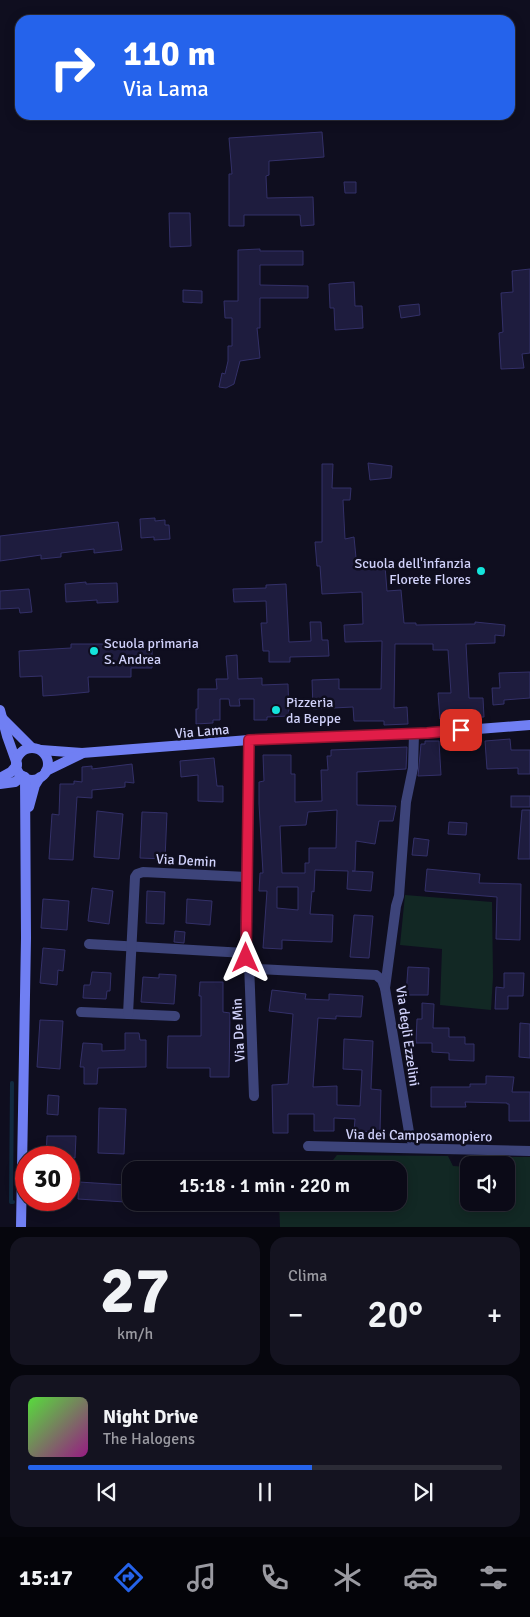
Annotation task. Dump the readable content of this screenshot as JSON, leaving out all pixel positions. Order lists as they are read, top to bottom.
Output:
{
  "streets": {
    "street": [
      "Via Lama",
      "Via Demin",
      "Via De Min",
      "Via degli Ezzelini",
      "Via dei Camposamopiero"
    ]
  },
  "crossings": [
    ["Via Lama", "Via degli Ezzelini"],
    ["Via degli Ezzelini", "Via dei Camposamopiero"]
  ],
  "places": ["Scuola dell'infanzia Florete Flores", "Scuola primaria S. Andrea", "Pizzeria da Beppe"],
  "page": {
    "turn": ["110 m", "Via Lama"],
    "limit": "30",
    "trip": "15:18 · 1 min · 220 m",
    "tile": [
      ["27", "km/h"],
      "Clima"
    ],
    "heat": ["−", "20°", "+"],
    "song": ["Night Drive", "The Halogens"],
    "tabs": "15:17"
  }
}
